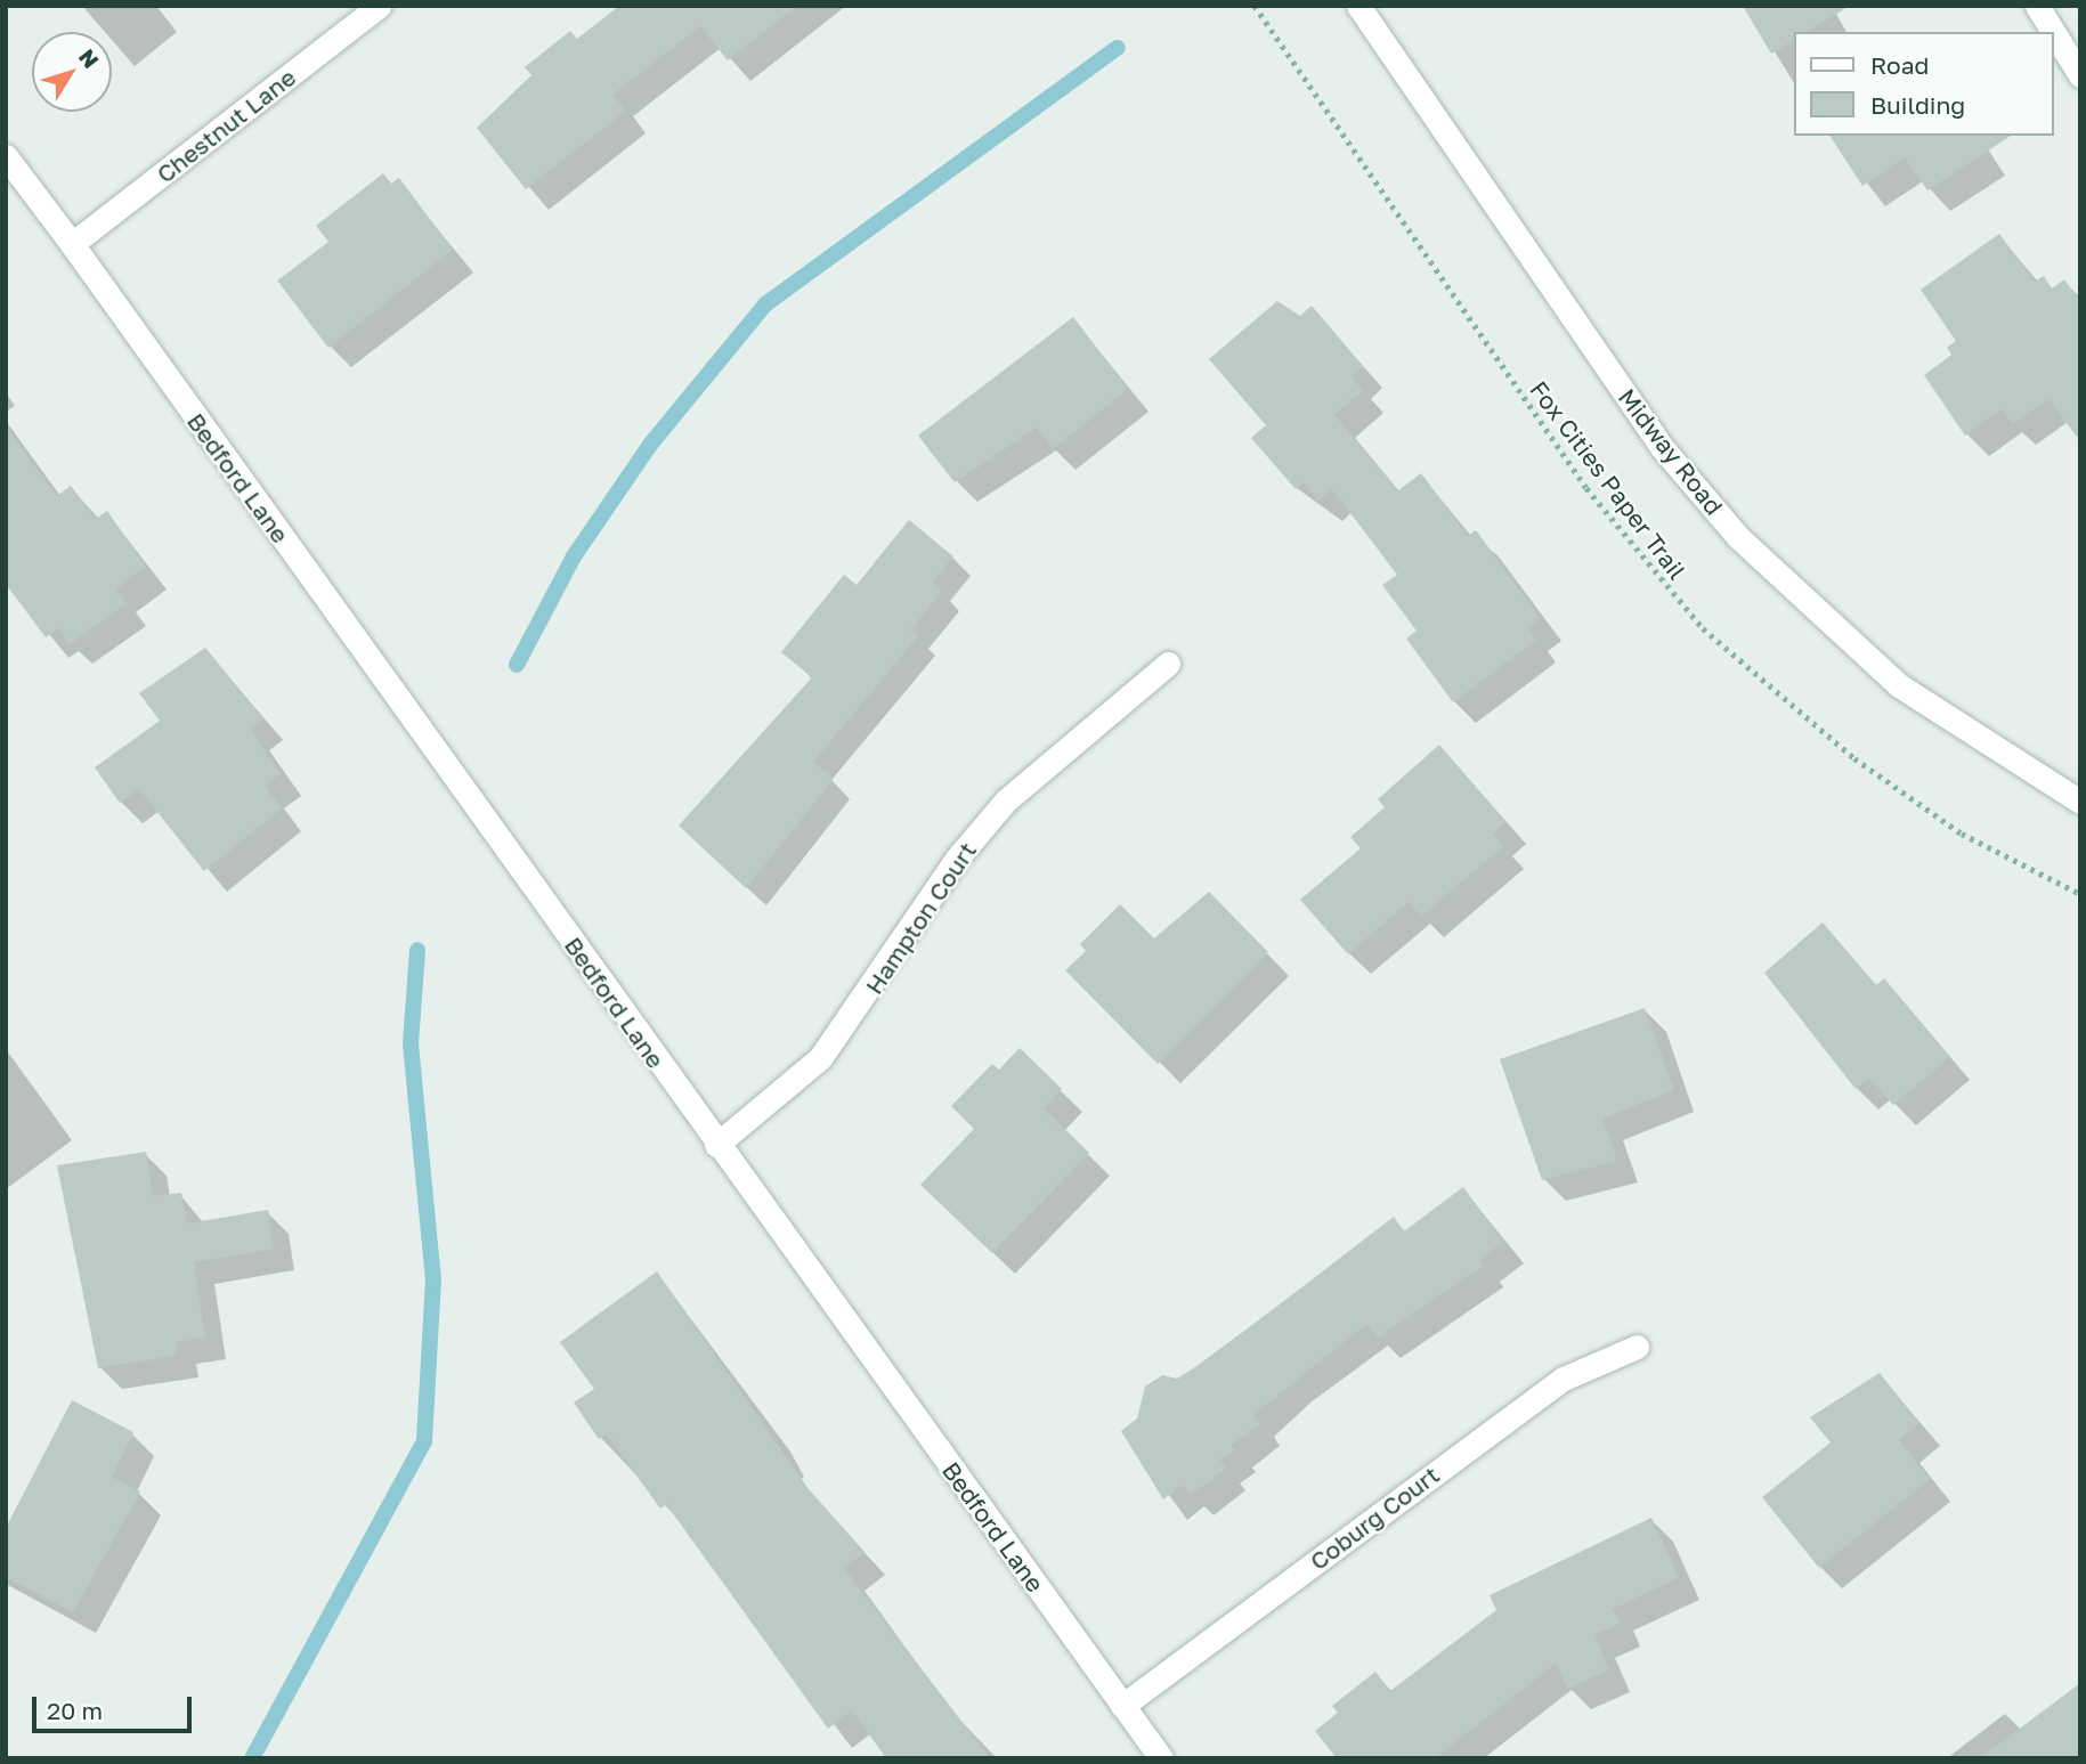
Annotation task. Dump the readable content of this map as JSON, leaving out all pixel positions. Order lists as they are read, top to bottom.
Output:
{
  "streets": {
    "street": [
      "Chestnut Lane",
      "Midway Road",
      "Bedford Lane",
      "Hampton Court",
      "Coburg Court"
    ],
    "path": ["Fox Cities Paper Trail"]
  },
  "crossings": [
    ["Chestnut Lane", "Bedford Lane"],
    ["Bedford Lane", "Hampton Court"],
    ["Bedford Lane", "Coburg Court"]
  ],
  "legend": ["Road", "Building"],
  "scale_bar": "20 m",
  "north": "top right"
}
